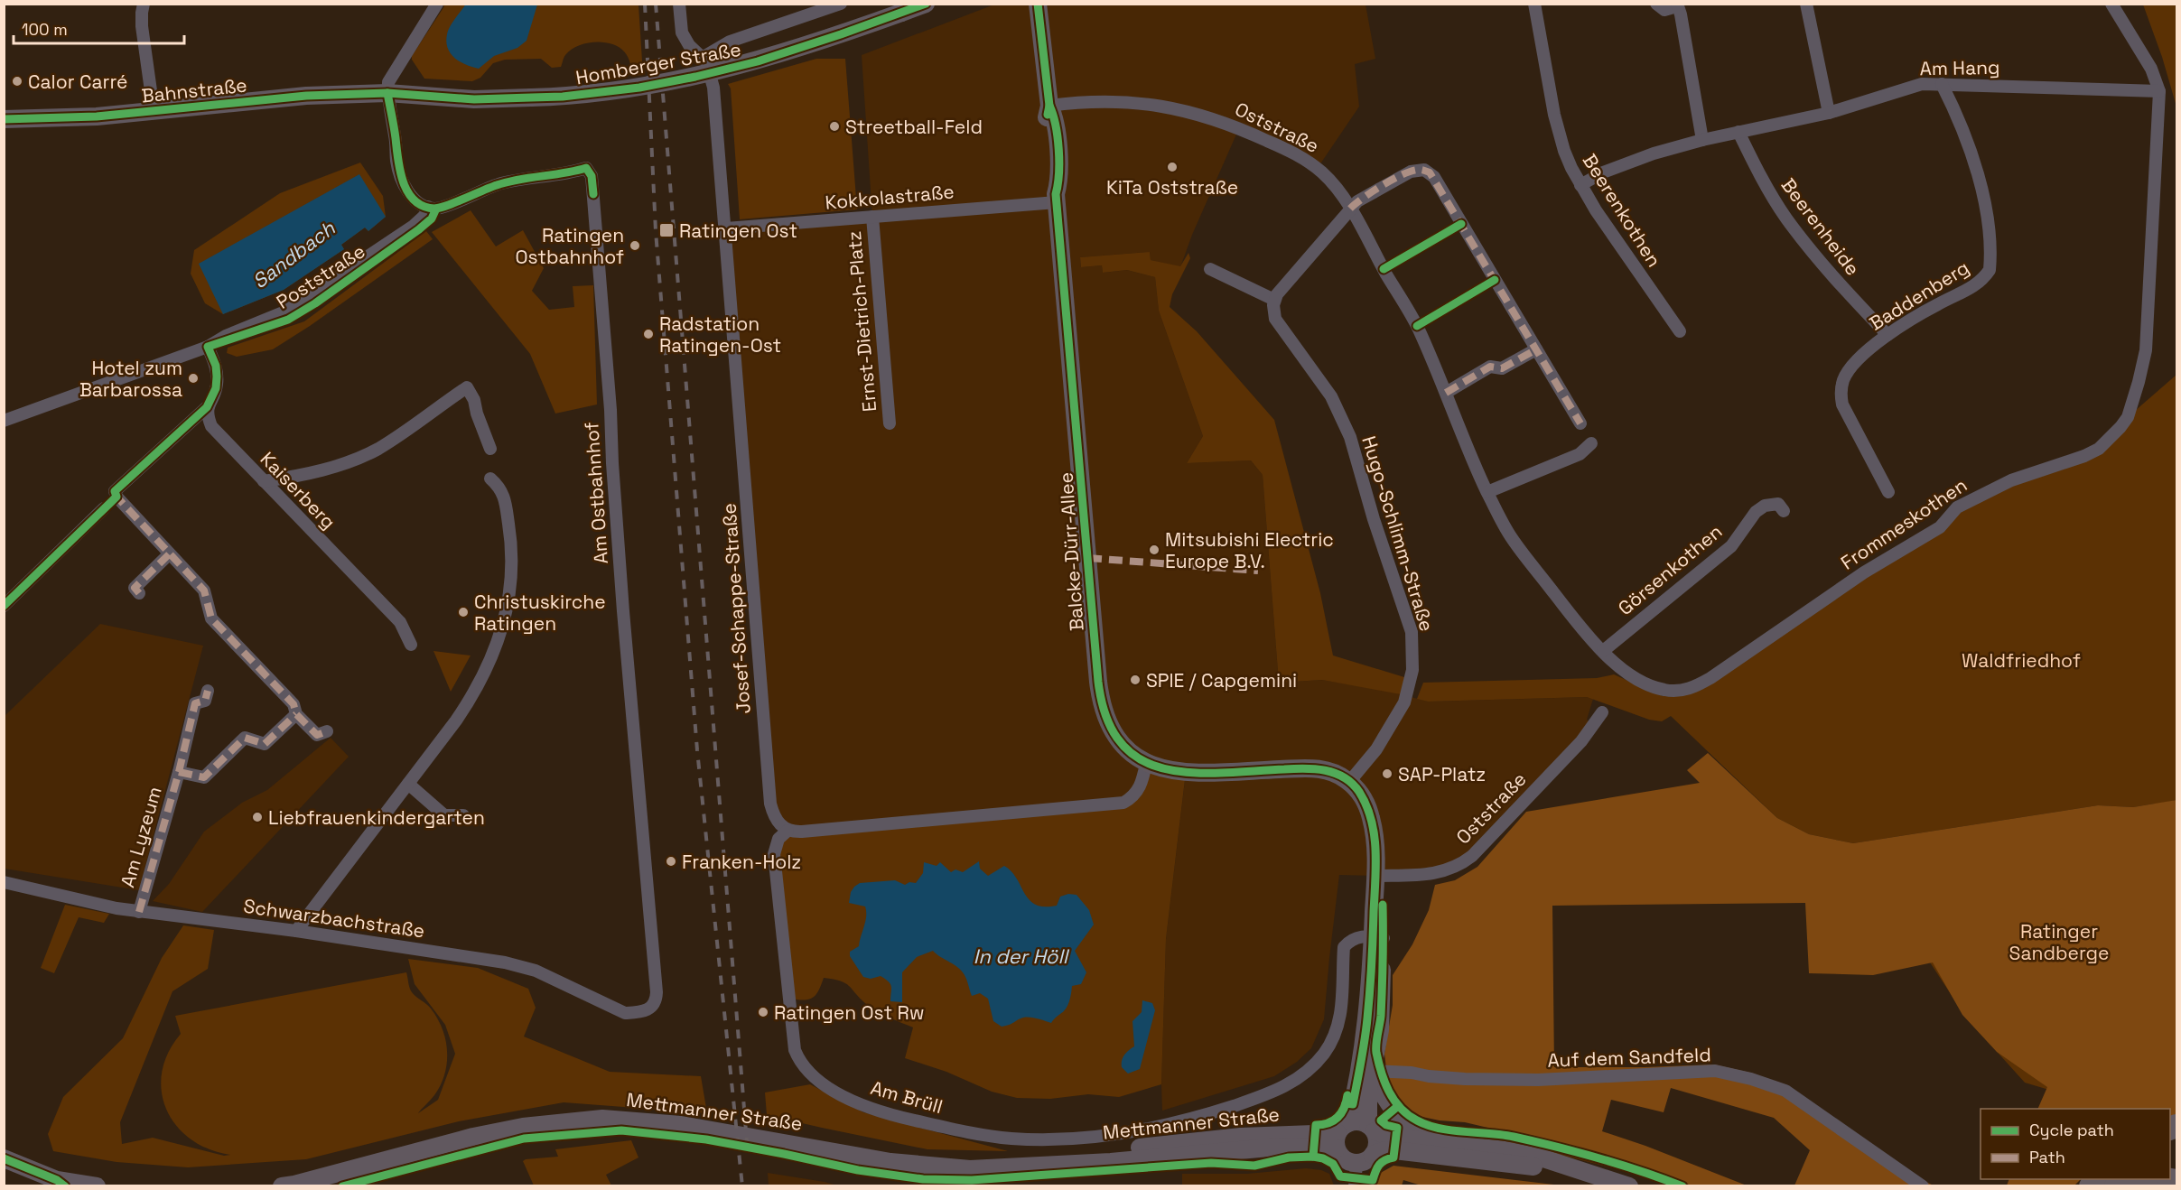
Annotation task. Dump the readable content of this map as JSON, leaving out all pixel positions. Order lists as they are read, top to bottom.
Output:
{
  "streets": {
    "main road": [
      "Homberger Straße",
      "Bahnstraße",
      "Balcke-Dürr-Allee",
      "Mettmanner Straße"
    ],
    "street": [
      "Am Hang",
      "Oststraße",
      "Kokkolastraße",
      "Beerenkothen",
      "Beerenheide",
      "Poststraße",
      "Baddenberg",
      "Ernst-Dietrich-Platz",
      "Kaiserberg",
      "Am Ostbahnhof",
      "Frommeskothen",
      "Hugo-Schlimm-Straße",
      "Görsenkothen",
      "Josef-Schappe-Straße",
      "Am Lyzeum",
      "Schwarzbachstraße",
      "Auf dem Sandfeld",
      "Am Brüll"
    ]
  },
  "crossings": [
    ["Homberger Straße", "Bahnstraße"],
    ["Homberger Straße", "Josef-Schappe-Straße"],
    ["Am Hang", "Beerenkothen"],
    ["Am Hang", "Beerenheide"],
    ["Am Hang", "Baddenberg"],
    ["Am Hang", "Frommeskothen"],
    ["Oststraße", "Frommeskothen"],
    ["Oststraße", "Balcke-Dürr-Allee"],
    ["Oststraße", "Görsenkothen"],
    ["Kokkolastraße", "Ernst-Dietrich-Platz"],
    ["Kokkolastraße", "Balcke-Dürr-Allee"],
    ["Kokkolastraße", "Josef-Schappe-Straße"],
    ["Beerenheide", "Baddenberg"],
    ["Poststraße", "Am Ostbahnhof"],
    ["Am Ostbahnhof", "Schwarzbachstraße"],
    ["Hugo-Schlimm-Straße", "Balcke-Dürr-Allee"],
    ["Balcke-Dürr-Allee", "Auf dem Sandfeld"],
    ["Balcke-Dürr-Allee", "Am Brüll"],
    ["Balcke-Dürr-Allee", "Mettmanner Straße"],
    ["Josef-Schappe-Straße", "Am Brüll"],
    ["Am Lyzeum", "Schwarzbachstraße"]
  ],
  "water": ["Sandbach", "In der Höll"],
  "parks": ["Waldfriedhof", "Ratinger Sandberge"],
  "places": {
    "other": [
      "Calor Carré",
      "Streetball-Feld",
      "KiTa Oststraße",
      "Ratingen Ostbahnhof",
      "Radstation Ratingen-Ost",
      "Hotel zum Barbarossa",
      "Mitsubishi Electric Europe B.V.",
      "Christuskirche Ratingen",
      "SPIE / Capgemini",
      "SAP-Platz",
      "Liebfrauenkindergarten",
      "Franken-Holz",
      "Ratingen Ost Rw"
    ],
    "transit": ["Ratingen Ost"]
  },
  "legend": ["Cycle path", "Path"],
  "scale_bar": "100 m"
}
